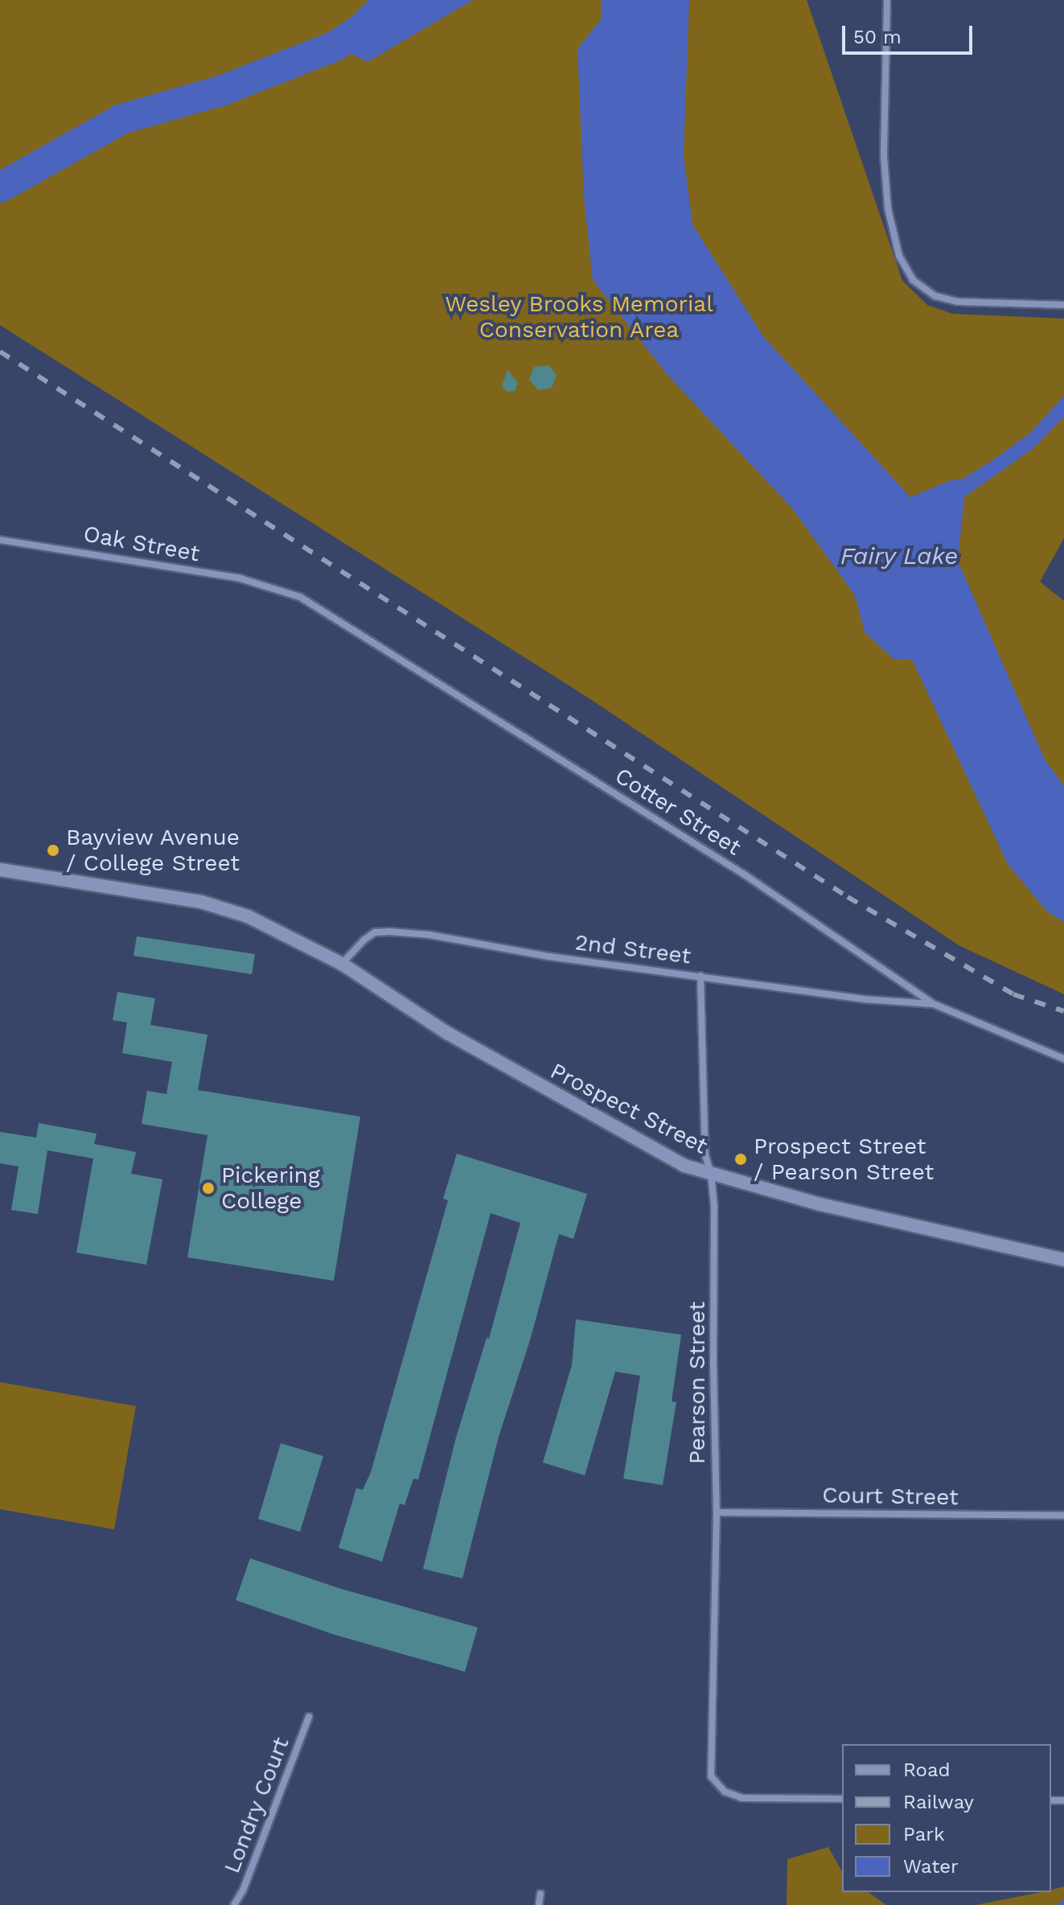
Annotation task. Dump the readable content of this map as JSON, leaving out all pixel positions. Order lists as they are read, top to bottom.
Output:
{
  "streets": {
    "main road": ["Prospect Street"],
    "street": [
      "Oak Street",
      "Cotter Street",
      "2nd Street",
      "Pearson Street",
      "Court Street",
      "Londry Court"
    ]
  },
  "crossings": [
    ["Oak Street", "Cotter Street"],
    ["Cotter Street", "2nd Street"],
    ["2nd Street", "Prospect Street"],
    ["2nd Street", "Pearson Street"],
    ["Prospect Street", "Pearson Street"],
    ["Pearson Street", "Court Street"]
  ],
  "water": ["Fairy Lake"],
  "parks": ["Wesley Brooks Memorial Conservation Area"],
  "places": ["Bayview Avenue / College Street", "Prospect Street / Pearson Street", "Pickering College"],
  "legend": [
    "Road",
    "Railway",
    "Park",
    "Water"
  ],
  "scale_bar": "50 m"
}
